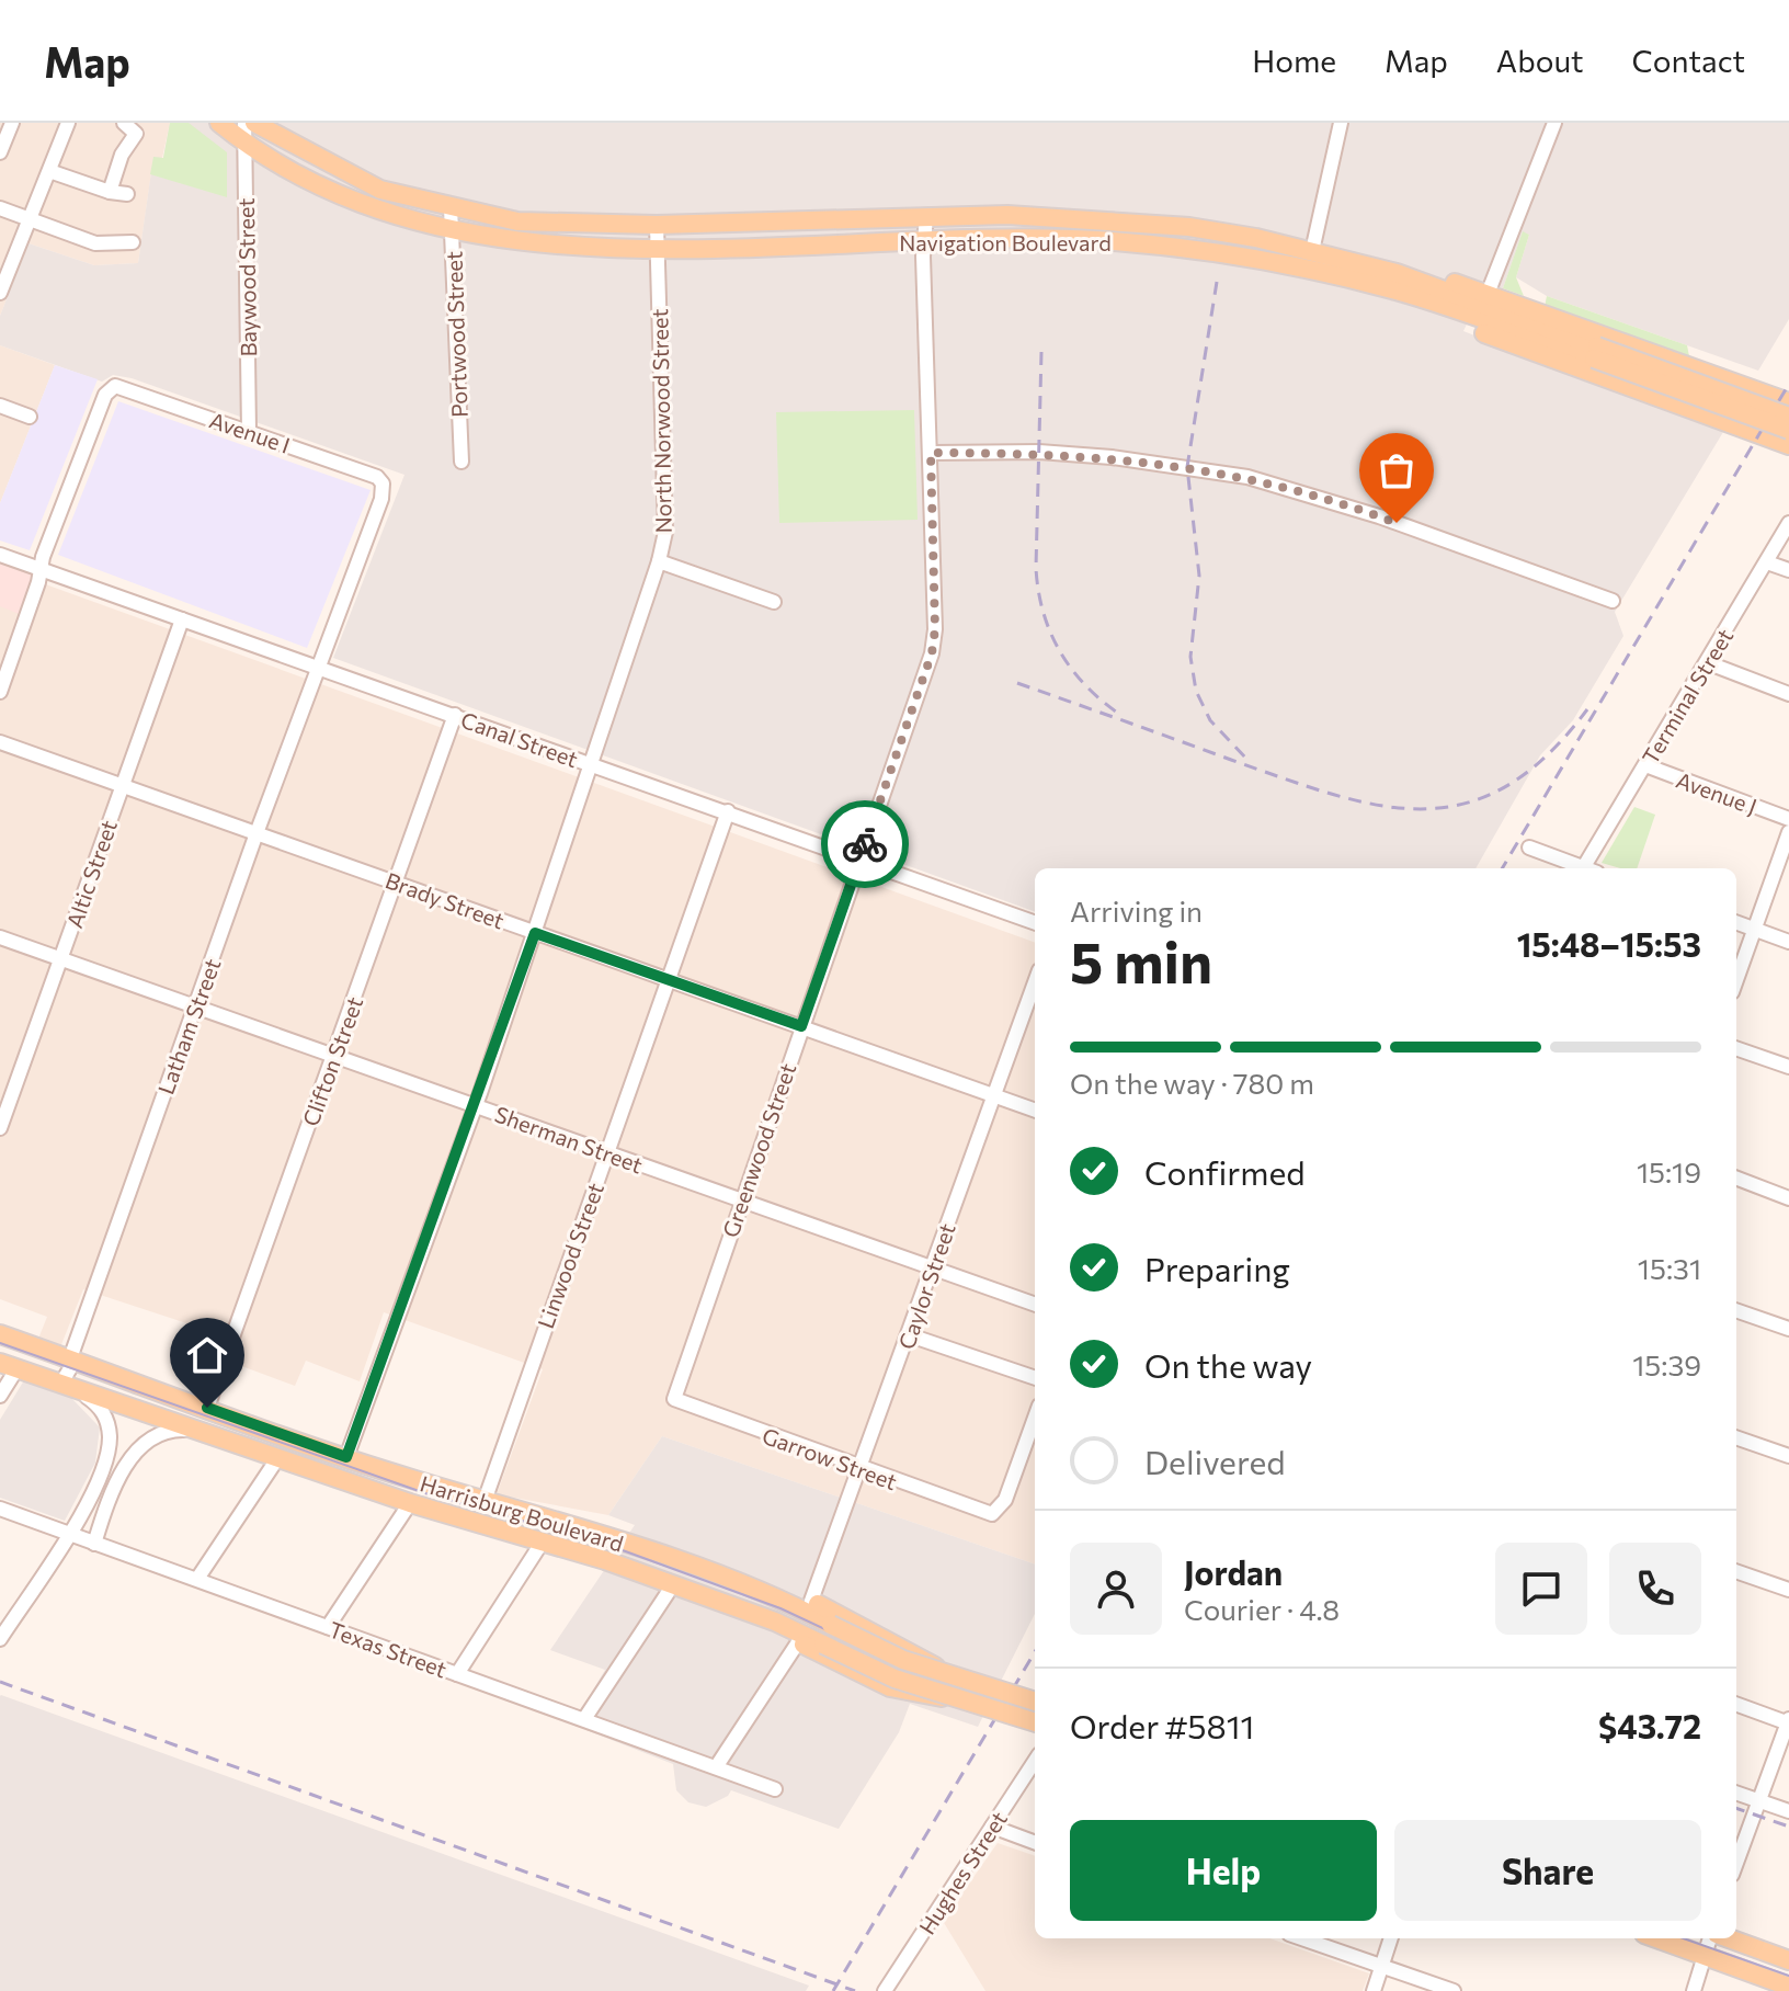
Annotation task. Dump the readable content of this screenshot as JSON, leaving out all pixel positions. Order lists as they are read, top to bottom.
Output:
{
  "streets": {
    "main road": ["Navigation Boulevard", "Harrisburg Boulevard"],
    "street": [
      "Baywood Street",
      "Portwood Street",
      "North Norwood Street",
      "Avenue I",
      "Terminal Street",
      "Canal Street",
      "Avenue J",
      "Altic Street",
      "Brady Street",
      "Latham Street",
      "Clifton Street",
      "Sherman Street",
      "Greenwood Street",
      "Linwood Street",
      "Caylor Street",
      "Garrow Street",
      "Texas Street",
      "Hughes Street"
    ]
  },
  "crossings": [
    ["Navigation Boulevard", "Baywood Street"],
    ["Navigation Boulevard", "Portwood Street"],
    ["Navigation Boulevard", "North Norwood Street"],
    ["Navigation Boulevard", "Greenwood Street"],
    ["Baywood Street", "Avenue I"],
    ["North Norwood Street", "Canal Street"],
    ["North Norwood Street", "Brady Street"],
    ["North Norwood Street", "Sherman Street"],
    ["North Norwood Street", "Harrisburg Boulevard"],
    ["Avenue I", "Canal Street"],
    ["Avenue I", "Latham Street"],
    ["Terminal Street", "Avenue J"],
    ["Canal Street", "Altic Street"],
    ["Canal Street", "Latham Street"],
    ["Canal Street", "Clifton Street"],
    ["Canal Street", "Greenwood Street"],
    ["Canal Street", "Linwood Street"],
    ["Altic Street", "Brady Street"],
    ["Altic Street", "Sherman Street"],
    ["Brady Street", "Latham Street"],
    ["Brady Street", "Clifton Street"],
    ["Brady Street", "Greenwood Street"],
    ["Brady Street", "Linwood Street"],
    ["Brady Street", "Caylor Street"],
    ["Latham Street", "Sherman Street"],
    ["Latham Street", "Harrisburg Boulevard"],
    ["Clifton Street", "Sherman Street"],
    ["Clifton Street", "Harrisburg Boulevard"],
    ["Sherman Street", "Greenwood Street"],
    ["Sherman Street", "Linwood Street"],
    ["Sherman Street", "Caylor Street"],
    ["Greenwood Street", "Garrow Street"],
    ["Linwood Street", "Harrisburg Boulevard"],
    ["Caylor Street", "Garrow Street"]
  ],
  "page": {
    "header": "Map",
    "nav": [
      "Home",
      "Map",
      "About",
      "Contact"
    ],
    "heading": ["5 min", "Arriving in", "15:48–15:53"],
    "panel": [
      "Jordan",
      "Courier · 4.8",
      "Order #5811",
      "$43.72"
    ],
    "bar": "On the way · 780 m",
    "list": [
      ["Confirmed", "15:19"],
      ["Preparing", "15:31"],
      ["On the way", "15:39"],
      "Delivered"
    ],
    "buttons": ["Help", "Share"]
  }
}
